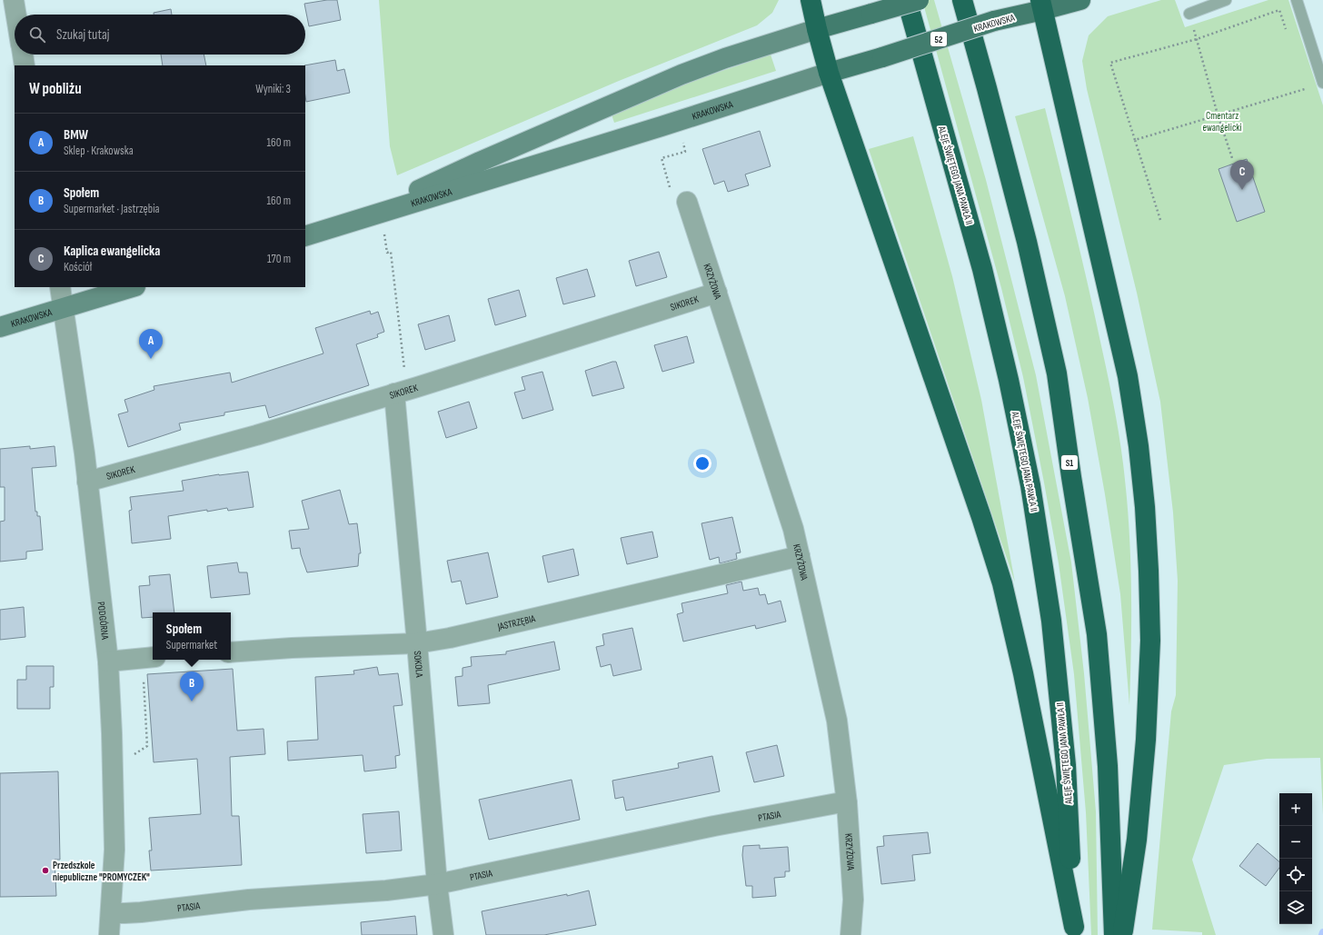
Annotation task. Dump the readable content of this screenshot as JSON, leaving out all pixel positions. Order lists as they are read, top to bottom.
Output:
{
  "streets": {
    "highway": ["ALEJE ŚWIĘTEGO JANA PAWŁA II", "S1"],
    "main road": ["KRAKOWSKA", "52"],
    "street": [
      "KRZYŻOWA",
      "SIKOREK",
      "PODGÓRNA",
      "JASTRZĘBIA",
      "SOKOLA",
      "PTASIA"
    ]
  },
  "crossings": [
    ["KRAKOWSKA", "PODGÓRNA"],
    ["KRZYŻOWA", "SIKOREK"],
    ["KRZYŻOWA", "JASTRZĘBIA"],
    ["KRZYŻOWA", "PTASIA"],
    ["SIKOREK", "PODGÓRNA"],
    ["SIKOREK", "SOKOLA"],
    ["PODGÓRNA", "PTASIA"],
    ["JASTRZĘBIA", "SOKOLA"],
    ["SOKOLA", "PTASIA"]
  ],
  "parks": ["Cmentarz ewangelicki"],
  "places": ["Przedszkole niepubliczne \"PROMYCZEK\""],
  "page": {
    "search": "Szukaj tutaj",
    "heading": ["W pobliżu", "Wyniki: 3"],
    "list": [
      {
        "mark": "A",
        "name": "BMW",
        "note": "Sklep · Krakowska",
        "value": "160 m"
      },
      {
        "mark": "B",
        "name": "Społem",
        "note": "Supermarket · Jastrzębia",
        "value": "160 m"
      },
      {
        "mark": "C",
        "name": "Kaplica ewangelicka",
        "note": "Kościół",
        "value": "170 m"
      }
    ],
    "pins": ["C", "A", "B"],
    "popup": ["Społem", "Supermarket"],
    "map_buttons": ["+", "−"]
  }
}
